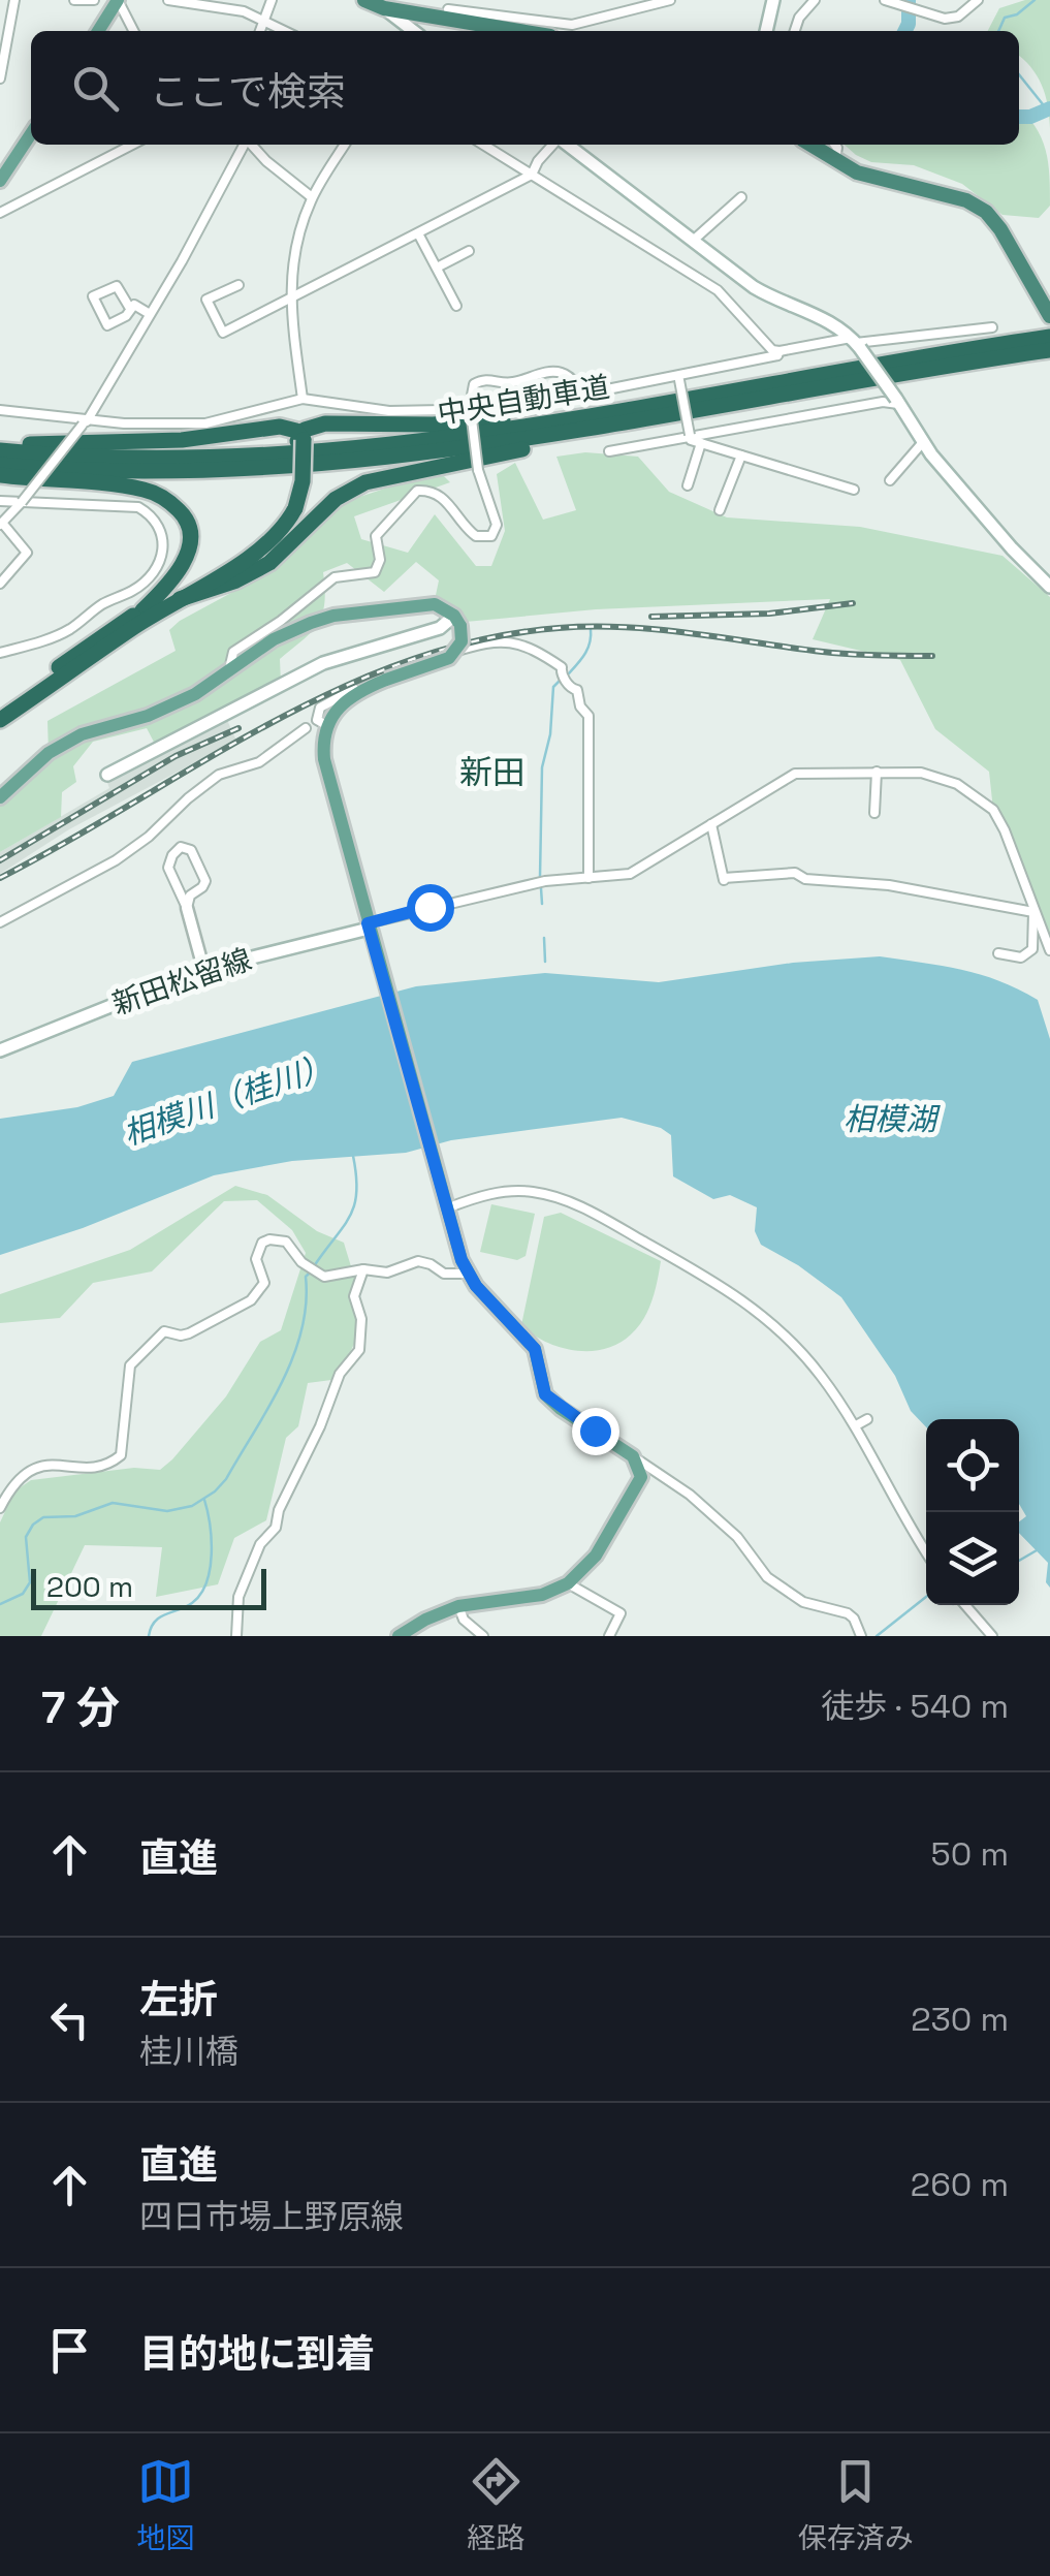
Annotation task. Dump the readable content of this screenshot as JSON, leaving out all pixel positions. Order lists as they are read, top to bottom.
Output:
{
  "streets": {
    "highway": ["中央自動車道"],
    "main road": ["新田松留線"]
  },
  "districts": ["新田"],
  "water": ["相模川（桂川）", "相模湖"],
  "scale_bar": "200 m",
  "page": {
    "search": "ここで検索",
    "scale": "200 m",
    "heading": ["7 分", "徒歩 · 540 m"],
    "list": [
      ["直進", "50 m"],
      ["左折", "桂川橋", "230 m"],
      ["直進", "四日市場上野原線", "260 m"],
      "目的地に到着"
    ],
    "nav": ["地図", "経路", "保存済み"]
  }
}
